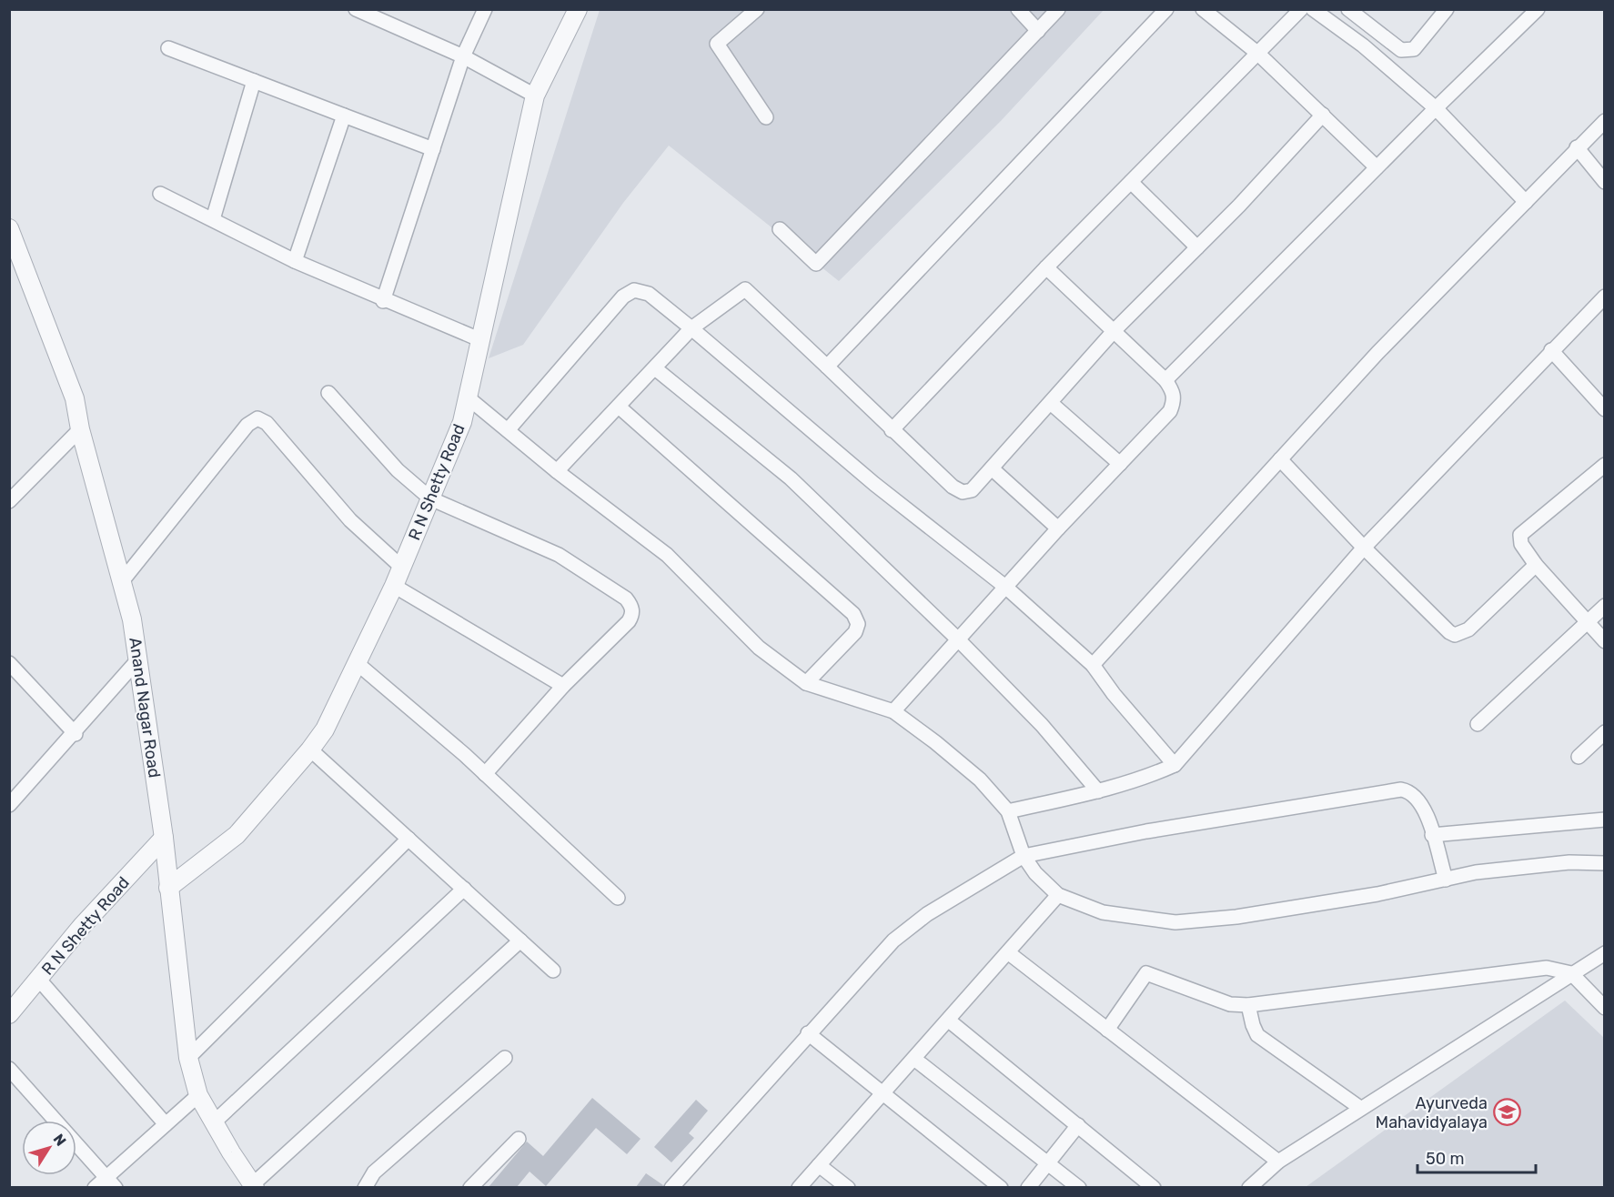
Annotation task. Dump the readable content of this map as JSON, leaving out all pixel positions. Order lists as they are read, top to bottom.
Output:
{
  "streets": {
    "street": ["R N Shetty Road", "Anand Nagar Road"]
  },
  "crossings": [
    ["R N Shetty Road", "Anand Nagar Road"]
  ],
  "places": {
    "school or university": ["Ayurveda Mahavidyalaya"]
  },
  "scale_bar": "50 m",
  "north": "top right"
}
